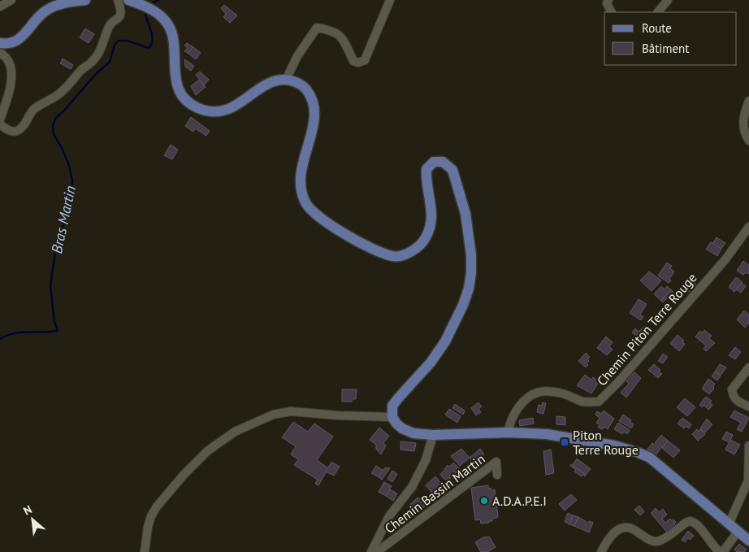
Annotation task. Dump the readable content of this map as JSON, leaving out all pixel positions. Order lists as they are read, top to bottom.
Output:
{
  "streets": {
    "street": ["Chemin Piton Terre Rouge", "Chemin Bassin Martin"]
  },
  "water": ["Bras Martin"],
  "places": {
    "transit": ["Piton Terre Rouge"],
    "other": ["A.D.A.P.E.I"]
  },
  "legend": ["Route", "Bâtiment"],
  "north": "top left"
}
